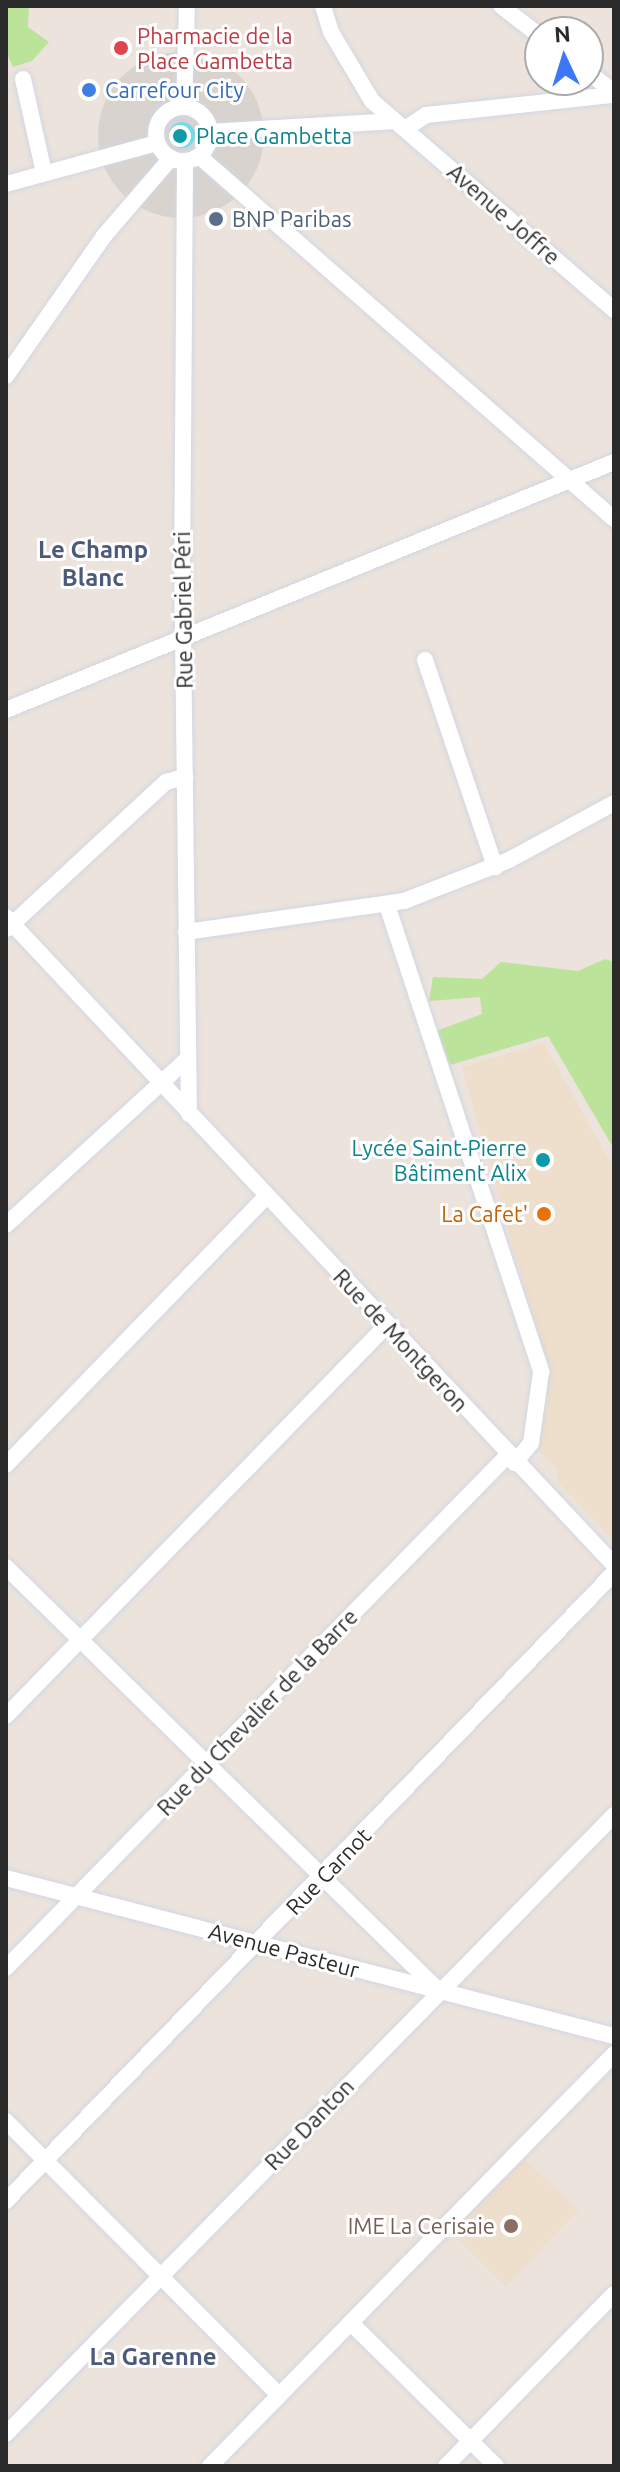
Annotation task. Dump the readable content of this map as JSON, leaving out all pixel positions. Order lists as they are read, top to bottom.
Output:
{
  "streets": {
    "street": [
      "Avenue Joffre",
      "Rue Gabriel Péri",
      "Rue de Montgeron",
      "Rue du Chevalier de la Barre",
      "Rue Carnot",
      "Avenue Pasteur",
      "Rue Danton"
    ]
  },
  "crossings": [
    ["Rue de Montgeron", "Rue du Chevalier de la Barre"],
    ["Rue du Chevalier de la Barre", "Avenue Pasteur"],
    ["Rue Carnot", "Avenue Pasteur"],
    ["Avenue Pasteur", "Rue Danton"]
  ],
  "districts": ["Le Champ Blanc", "La Garenne"],
  "places": [
    "Pharmacie de la Place Gambetta",
    "Carrefour City",
    "Place Gambetta",
    "BNP Paribas",
    "Lycée Saint-Pierre Bâtiment Alix",
    "La Cafet'",
    "IME La Cerisaie"
  ],
  "north": "top"
}
